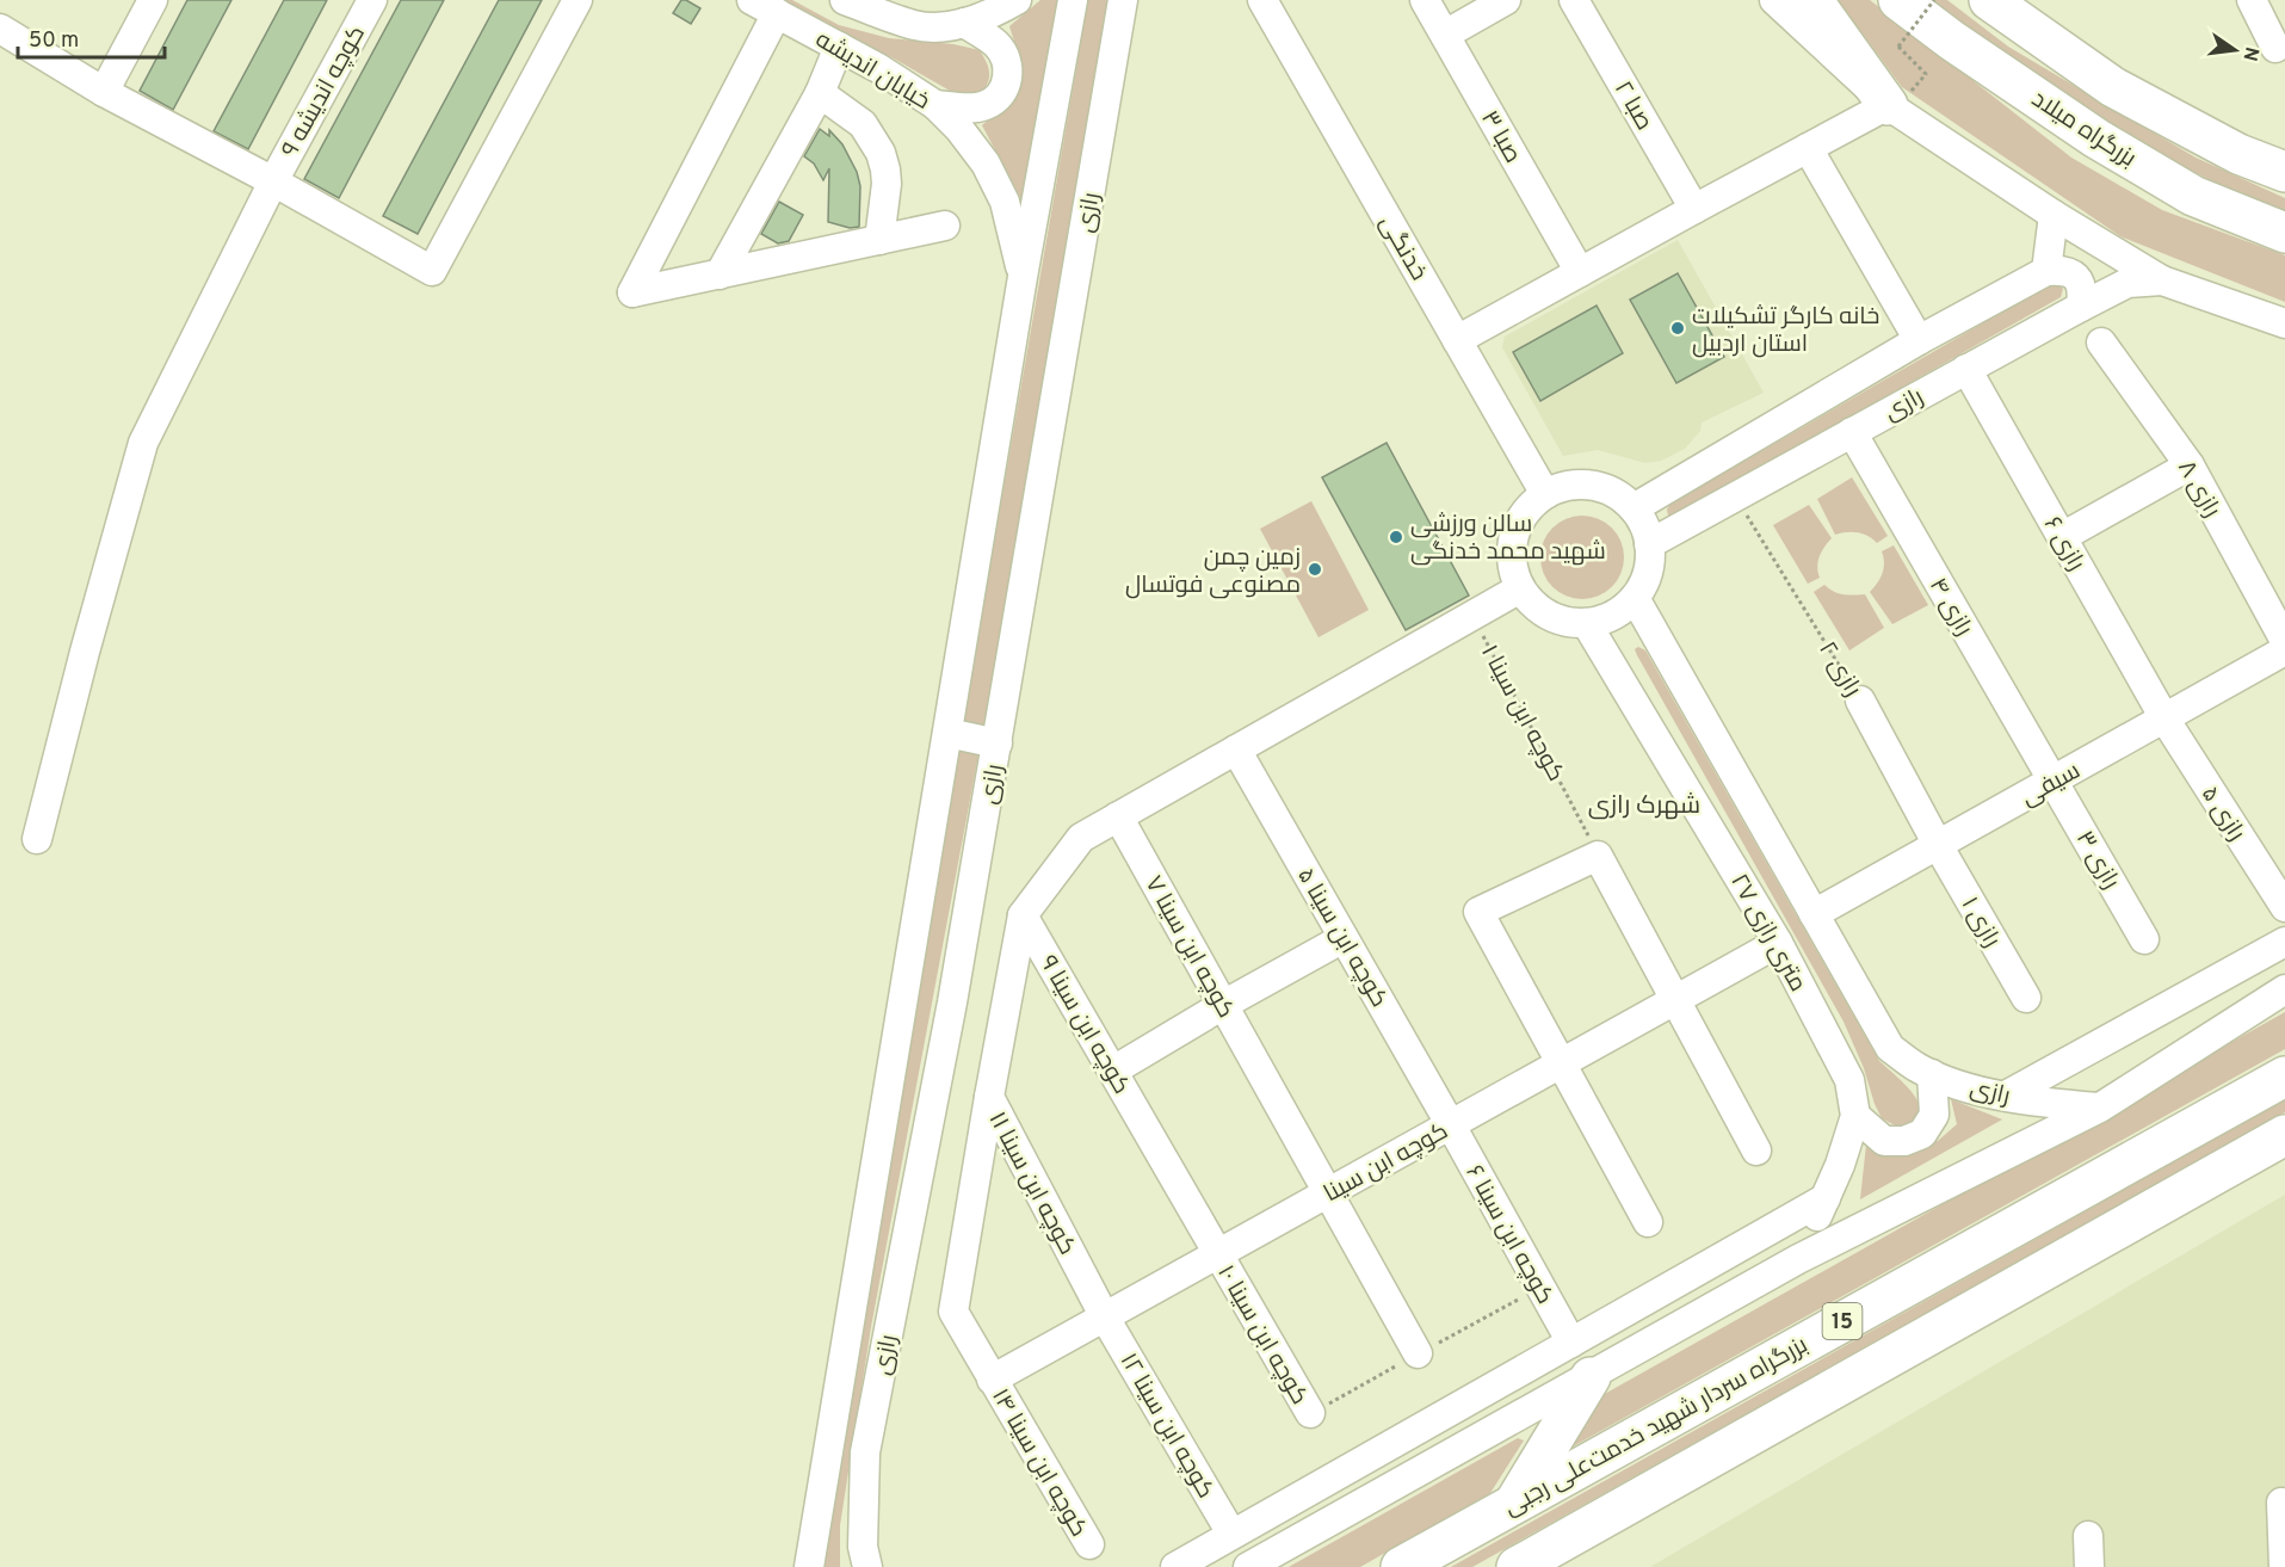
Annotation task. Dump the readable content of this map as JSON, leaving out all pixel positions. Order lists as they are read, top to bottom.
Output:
{
  "streets": {
    "highway": ["بزرگراه میلاد", "15", "بزرگراه سردار شهید خدمت‌علی رجبی"],
    "street": [
      "خیابان اندیشه",
      "کوچه اندیشه ۹",
      "صبا ۲",
      "صبا ۳",
      "رازی",
      "خدنگی",
      "رازی ۸",
      "رازی ۶",
      "رازی ۴",
      "رازی ۲",
      "سیفی",
      "رازی ۵",
      "رازی ۳",
      "رازی ۱",
      "۲۷ متری رازی",
      "کوچه ابن سینا ۵",
      "کوچه ابن سینا ۷",
      "کوچه ابن سینا ۹",
      "کوچه ابن سینا",
      "کوچه ابن سینا ۱۱",
      "کوچه ابن سینا ۶",
      "کوچه ابن سینا ۱۰",
      "کوچه ابن سینا ۱۲",
      "کوچه ابن سینا ۱۴"
    ],
    "path": ["کوچه ابن سینا ۱"]
  },
  "crossings": [
    ["خیابان اندیشه", "رازی"],
    ["رازی", "خدنگی"],
    ["رازی", "رازی ۶"],
    ["رازی", "رازی ۴"],
    ["رازی", "رازی ۲"],
    ["رازی", "۲۷ متری رازی"],
    ["خدنگی", "۲۷ متری رازی"],
    ["رازی ۶", "سیفی"],
    ["رازی ۶", "رازی ۵"],
    ["رازی ۴", "سیفی"],
    ["رازی ۴", "رازی ۳"],
    ["رازی ۲", "سیفی"],
    ["رازی ۲", "رازی ۱"],
    ["سیفی", "رازی ۵"],
    ["سیفی", "رازی ۳"],
    ["سیفی", "رازی ۱"],
    ["سیفی", "۲۷ متری رازی"],
    ["۲۷ متری رازی", "کوچه ابن سینا"],
    ["کوچه ابن سینا ۵", "کوچه ابن سینا"],
    ["کوچه ابن سینا ۵", "کوچه ابن سینا ۶"],
    ["کوچه ابن سینا ۷", "کوچه ابن سینا"],
    ["کوچه ابن سینا ۹", "کوچه ابن سینا"],
    ["کوچه ابن سینا ۹", "کوچه ابن سینا ۱۱"],
    ["کوچه ابن سینا ۹", "کوچه ابن سینا ۱۰"],
    ["کوچه ابن سینا", "کوچه ابن سینا ۱۱"],
    ["کوچه ابن سینا", "کوچه ابن سینا ۶"],
    ["کوچه ابن سینا", "کوچه ابن سینا ۱۰"],
    ["کوچه ابن سینا", "کوچه ابن سینا ۱۲"],
    ["کوچه ابن سینا", "کوچه ابن سینا ۱۴"],
    ["کوچه ابن سینا ۱۱", "کوچه ابن سینا ۱۲"],
    ["کوچه ابن سینا ۱۱", "کوچه ابن سینا ۱۴"]
  ],
  "districts": ["شهرک رازی"],
  "places": ["خانه کارگر تشکیلات استان اردبیل", "سالن ورزشی شهید محمد خدنگی", "زمین چمن مصنوعی فوتسال"],
  "scale_bar": "50 m",
  "north": "right"
}
